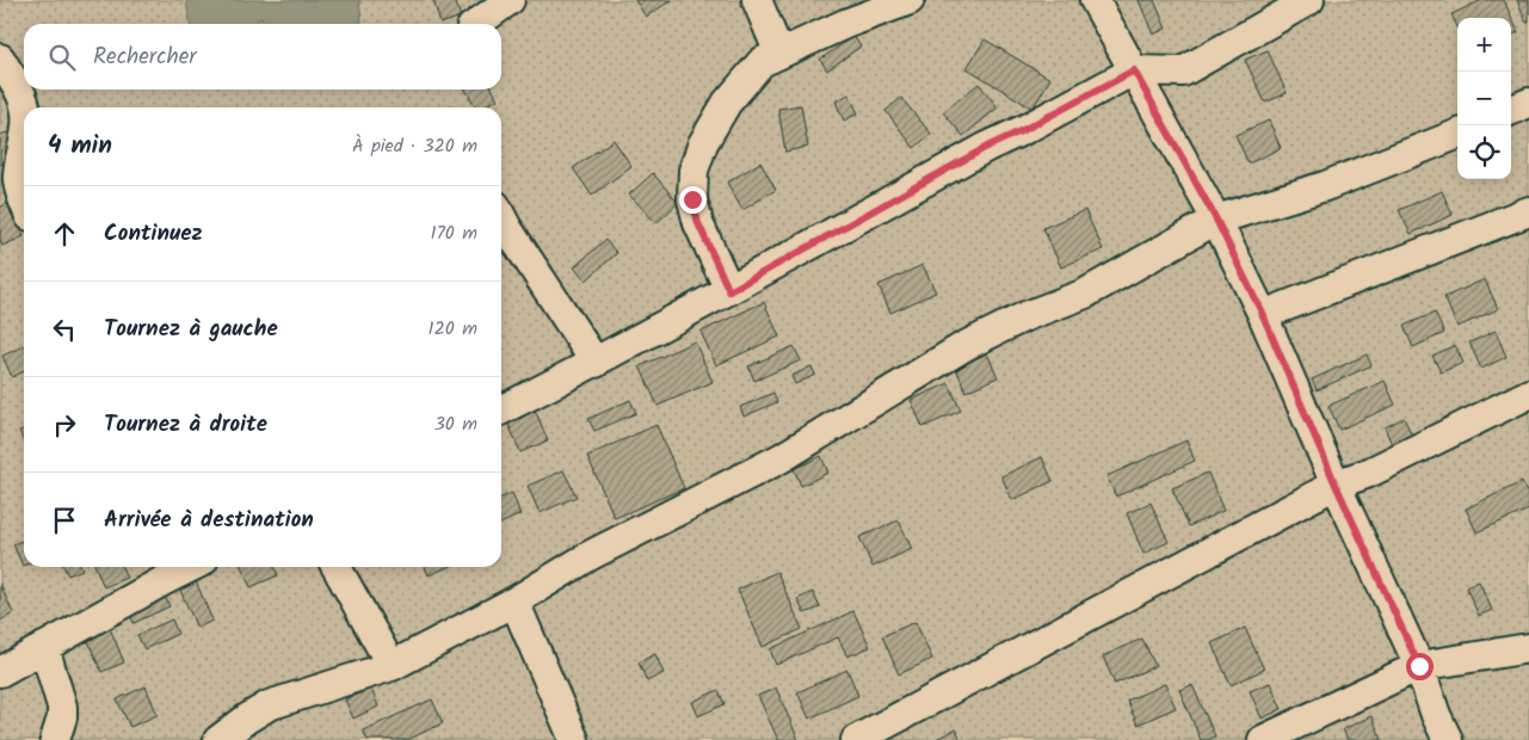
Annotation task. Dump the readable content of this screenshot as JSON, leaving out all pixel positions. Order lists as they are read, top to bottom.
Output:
{
  "page": {
    "map_buttons": ["+", "−"],
    "search": "Rechercher",
    "heading": ["4 min", "À pied · 320 m"],
    "list": [
      ["Continuez", "170 m"],
      ["Tournez à gauche", "120 m"],
      ["Tournez à droite", "30 m"],
      "Arrivée à destination"
    ]
  }
}
